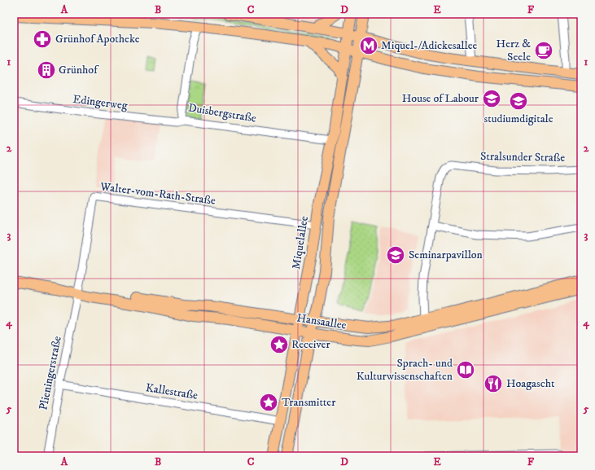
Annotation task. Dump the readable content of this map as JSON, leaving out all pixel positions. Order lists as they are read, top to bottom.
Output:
{
  "streets": {
    "main road": ["Miquelallee", "Hansaallee"],
    "street": [
      "Edingerweg",
      "Duisbergstraße",
      "Stralsunder Straße",
      "Walter-vom-Rath-Straße",
      "Plieningerstraße",
      "Kallestraße"
    ]
  },
  "crossings": [
    ["Edingerweg", "Duisbergstraße"],
    ["Duisbergstraße", "Miquelallee"],
    ["Stralsunder Straße", "Hansaallee"],
    ["Walter-vom-Rath-Straße", "Miquelallee"],
    ["Walter-vom-Rath-Straße", "Hansaallee"],
    ["Walter-vom-Rath-Straße", "Plieningerstraße"],
    ["Miquelallee", "Hansaallee"],
    ["Miquelallee", "Kallestraße"],
    ["Hansaallee", "Plieningerstraße"],
    ["Plieningerstraße", "Kallestraße"]
  ],
  "places": {
    "pharmacy": ["Grünhof Apotheke"],
    "metro station": ["Miquel-/Adickesallee"],
    "cafe": ["Herz & Seele"],
    "building": ["Grünhof"],
    "school or university": ["House of Labour", "studiumdigitale", "Seminarpavillon"],
    "place": ["Receiver", "Transmitter"],
    "library": ["Sprach- und Kulturwissenschaften"],
    "restaurant": ["Hoagascht"]
  },
  "grid": {
    "columns": [
      "A",
      "B",
      "C",
      "D",
      "E",
      "F"
    ],
    "rows": [
      "1",
      "2",
      "3",
      "4",
      "5"
    ]
  }
}
